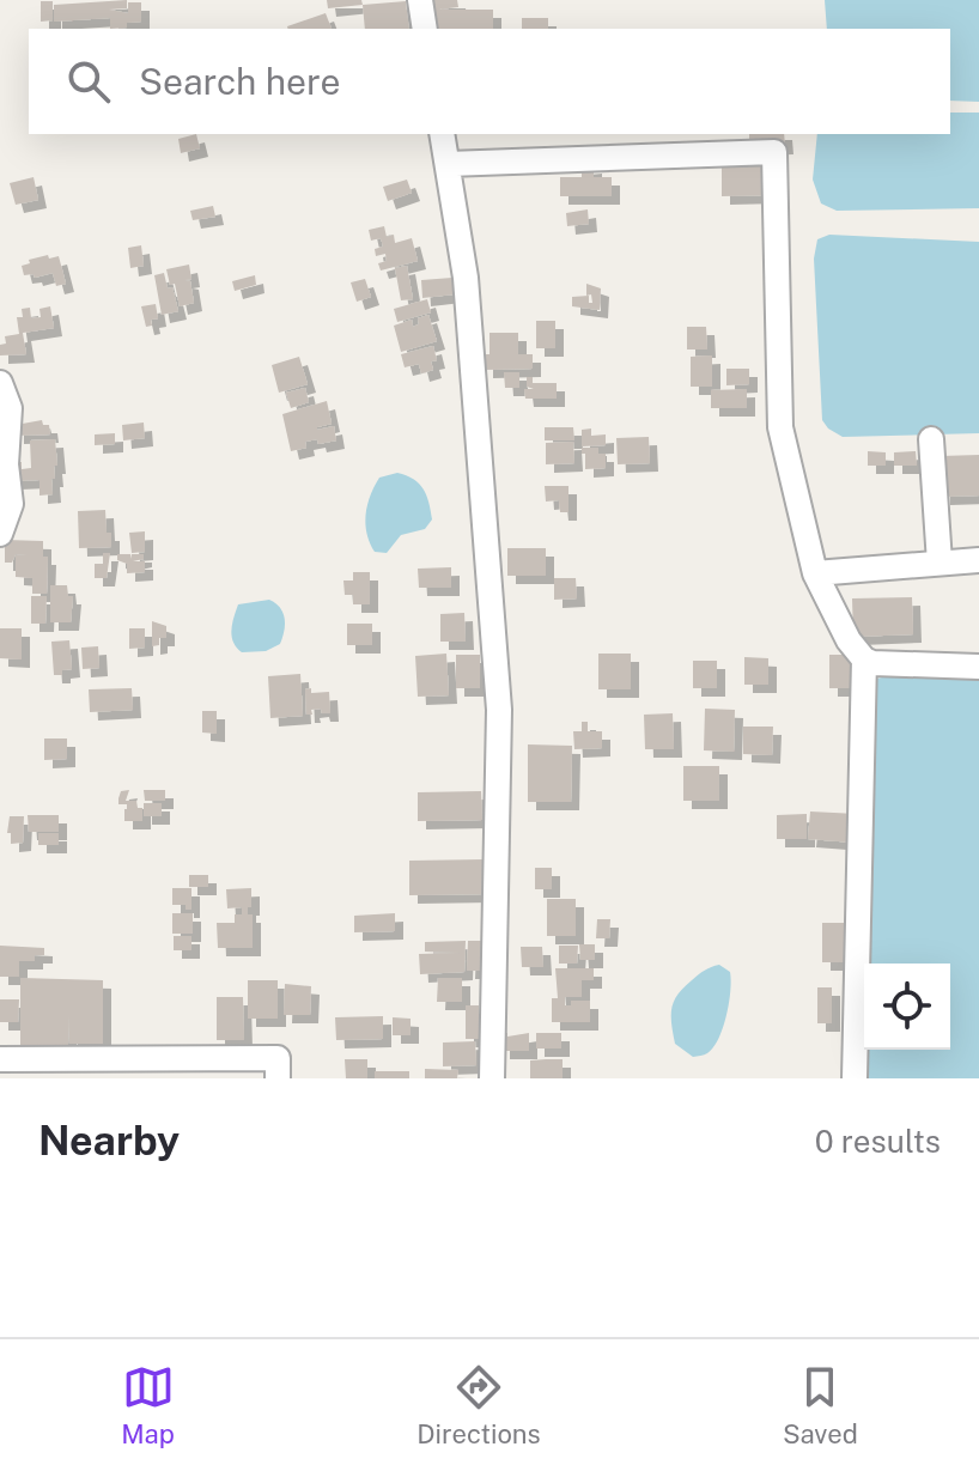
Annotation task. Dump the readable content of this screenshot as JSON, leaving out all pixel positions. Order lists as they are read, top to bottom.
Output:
{
  "page": {
    "search": "Search here",
    "heading": ["Nearby", "0 results"],
    "nav": ["Map", "Directions", "Saved"]
  }
}
